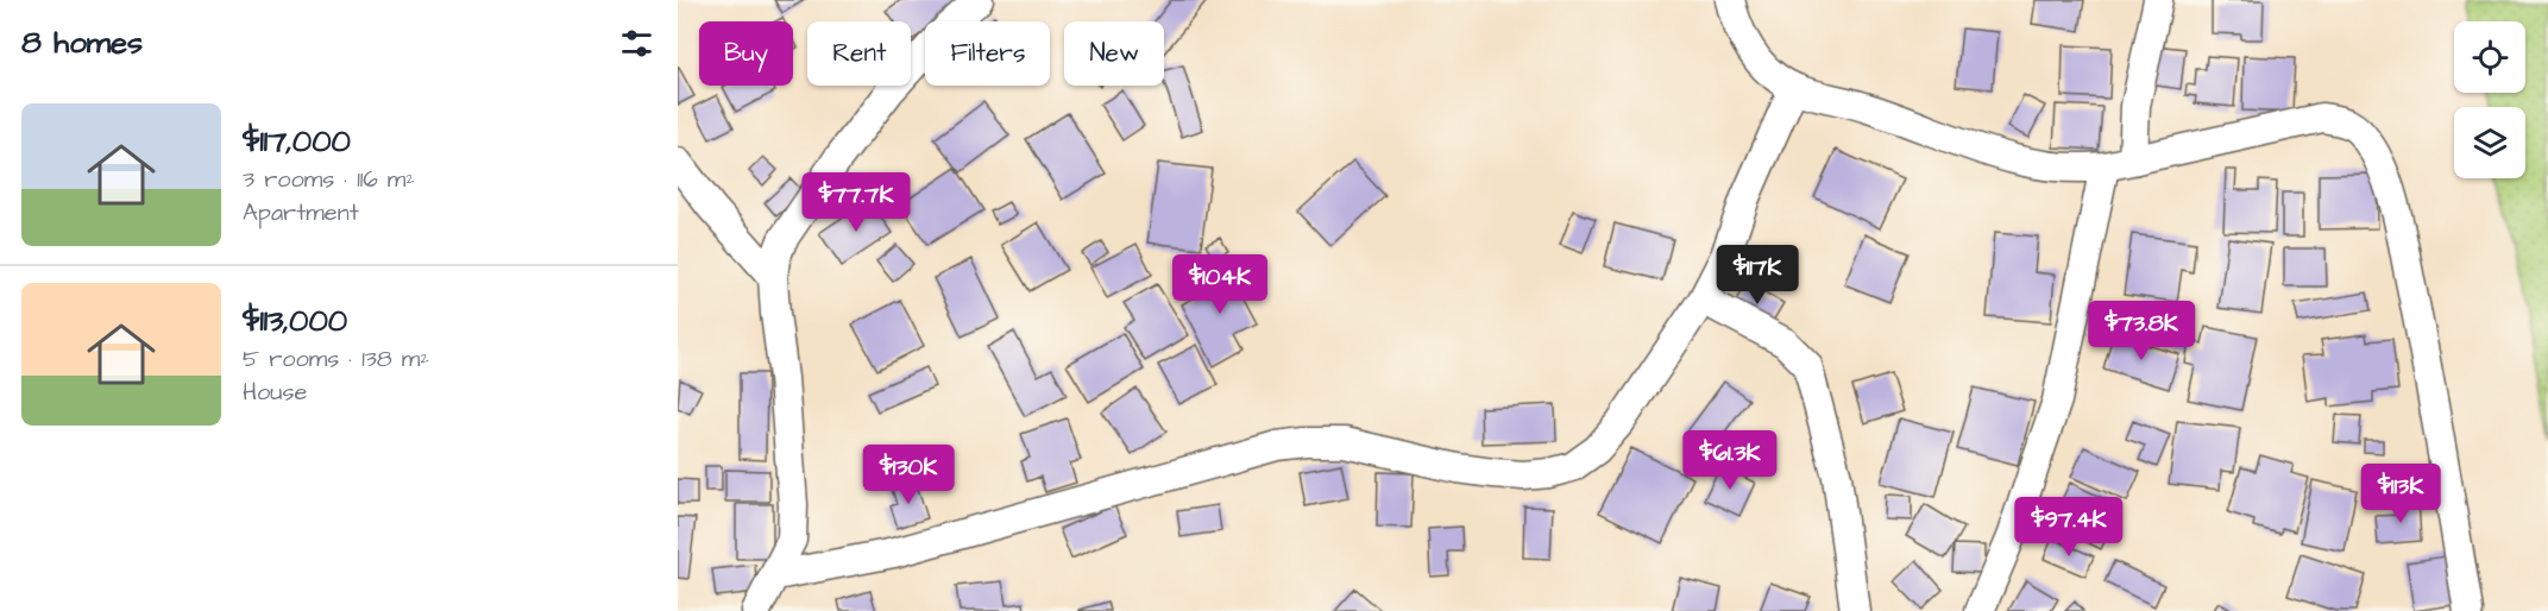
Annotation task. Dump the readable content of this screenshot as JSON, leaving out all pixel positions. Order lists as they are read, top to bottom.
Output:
{
  "page": {
    "heading": "8 homes",
    "chip": [
      "Buy",
      "Rent",
      "Filters",
      "New"
    ],
    "list": [
      {
        "name": "$117,000",
        "note": "3 rooms · 116 m² · Apartment"
      },
      {
        "name": "$113,000",
        "note": "5 rooms · 138 m² · House"
      }
    ],
    "price": [
      "$77.7K",
      "$117K",
      "$104K",
      "$73.8K",
      "$61.3K",
      "$130K",
      "$113K",
      "$97.4K"
    ]
  }
}
